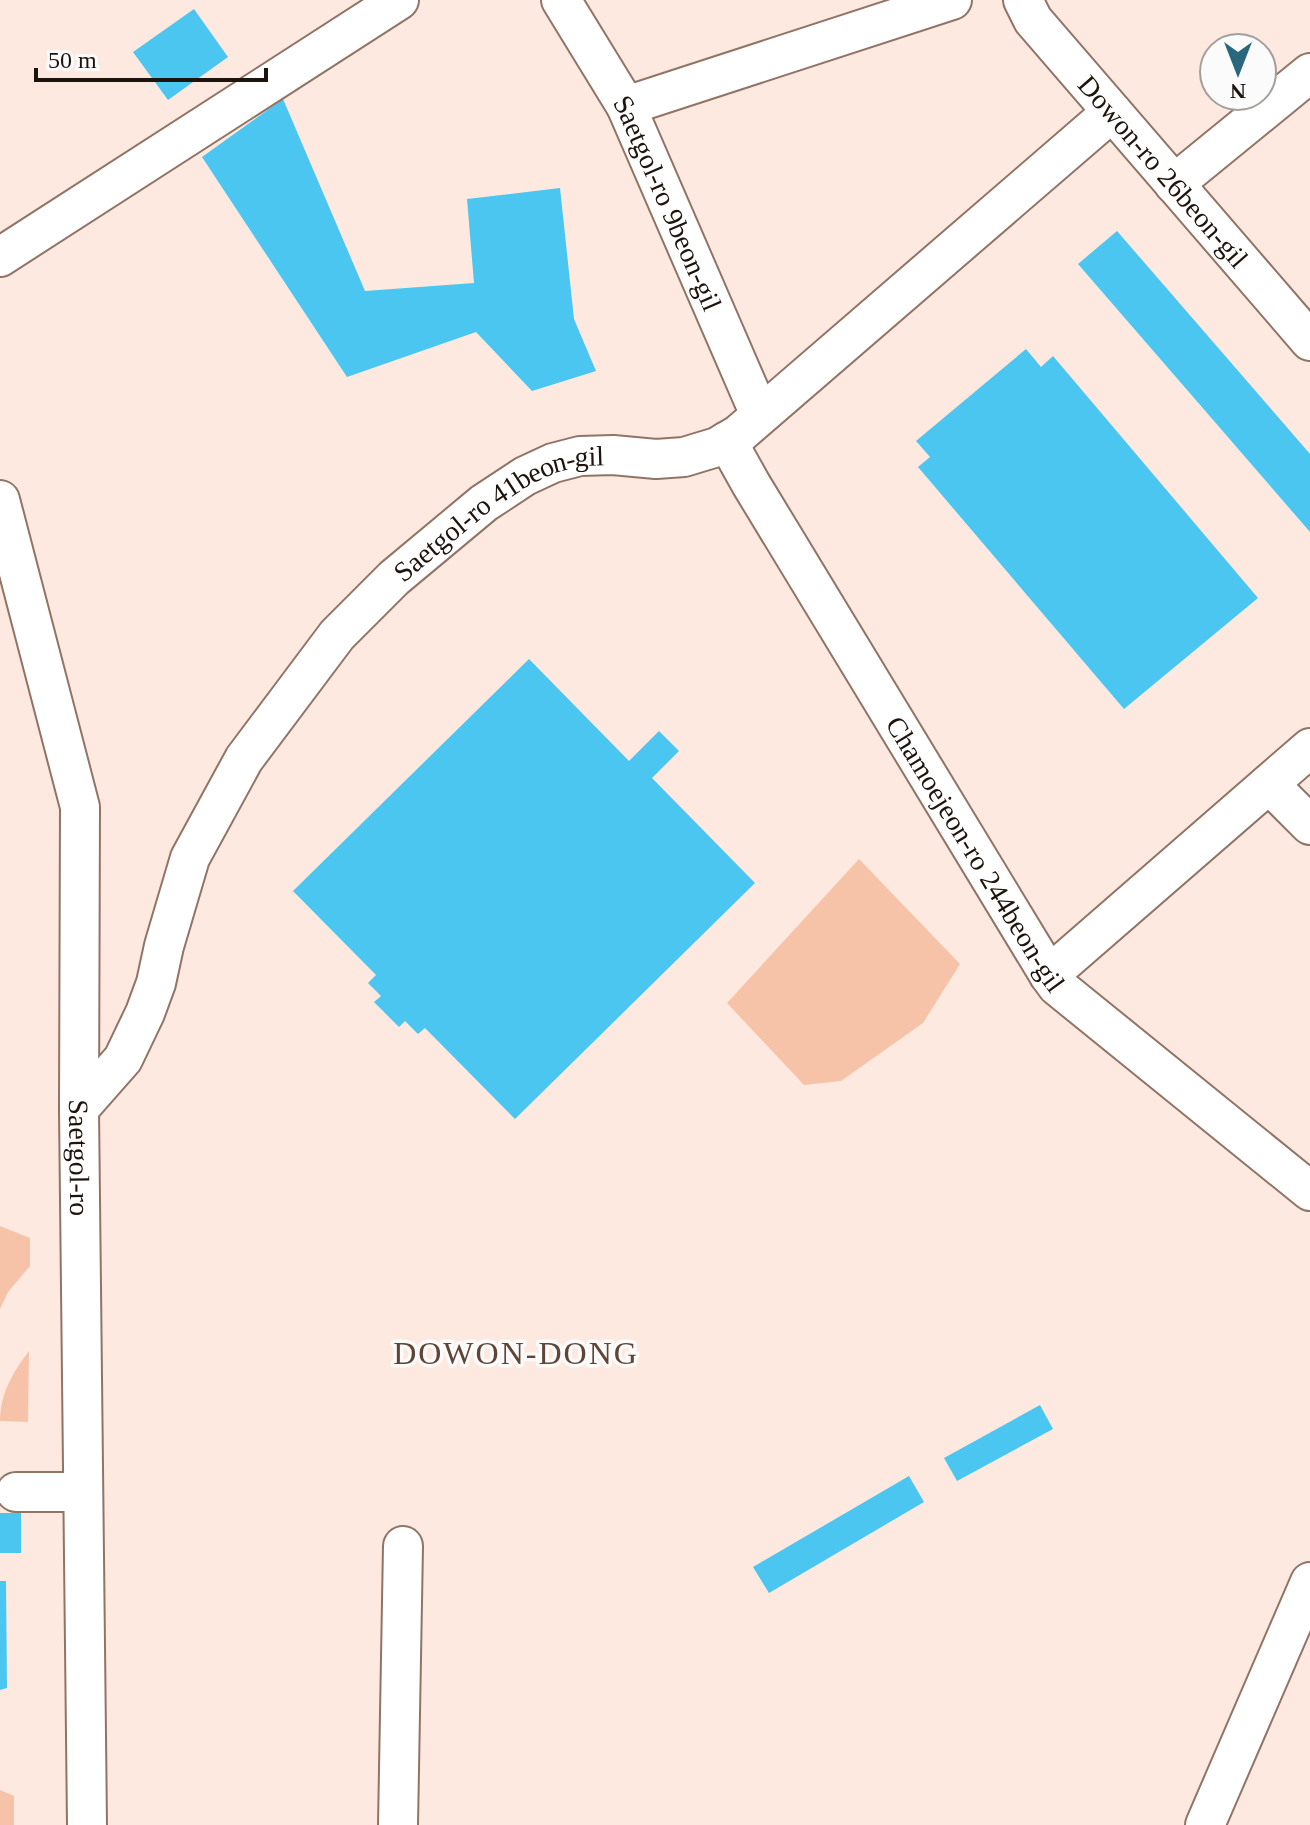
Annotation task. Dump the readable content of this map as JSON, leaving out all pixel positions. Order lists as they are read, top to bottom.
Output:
{
  "streets": {
    "street": [
      "Dowon-ro 26beon-gil",
      "Saetgol-ro 9beon-gil",
      "Saetgol-ro 41beon-gil",
      "Chamoejeon-ro 244beon-gil",
      "Saetgol-ro"
    ]
  },
  "crossings": [
    ["Dowon-ro 26beon-gil", "Saetgol-ro 41beon-gil"],
    ["Saetgol-ro 9beon-gil", "Saetgol-ro 41beon-gil"],
    ["Saetgol-ro 41beon-gil", "Chamoejeon-ro 244beon-gil"],
    ["Saetgol-ro 41beon-gil", "Saetgol-ro"]
  ],
  "districts": ["DOWON-DONG"],
  "scale_bar": "50 m",
  "north": "bottom"
}
